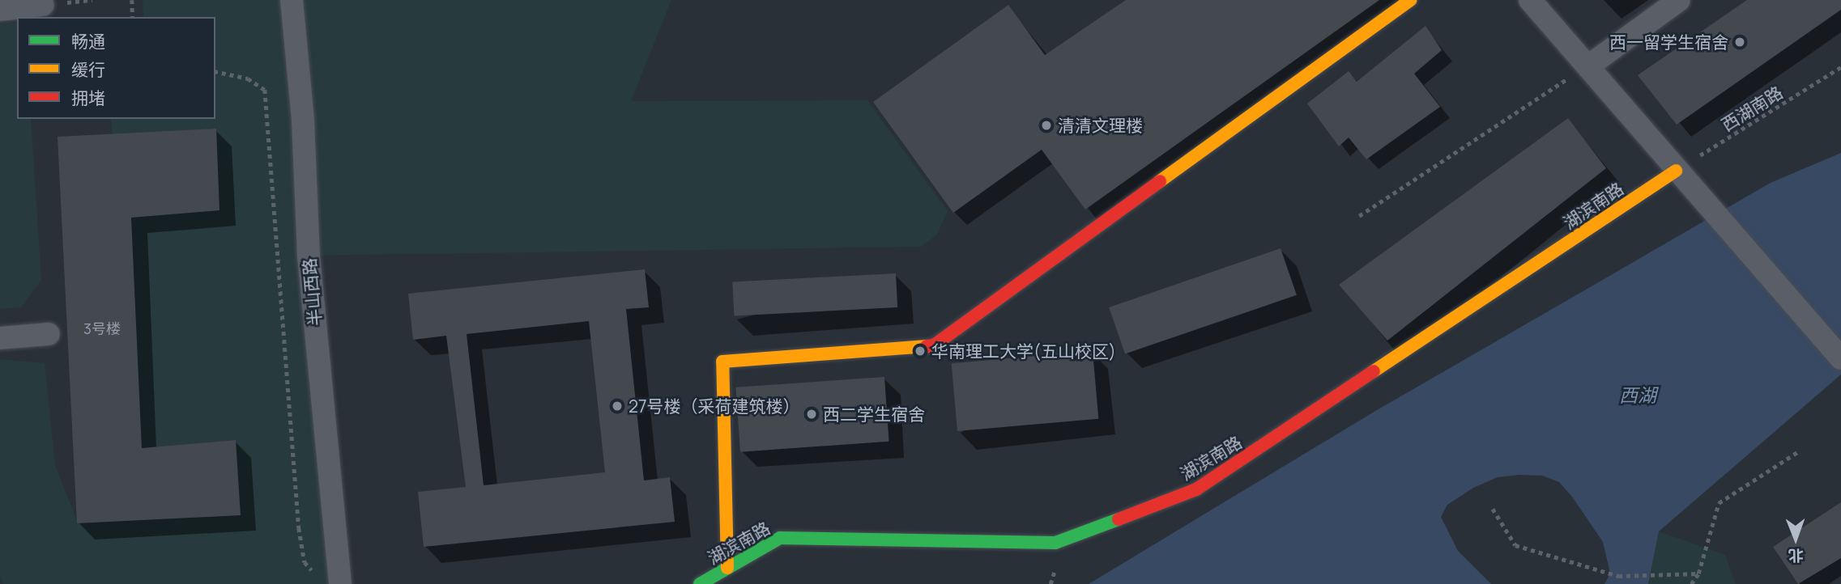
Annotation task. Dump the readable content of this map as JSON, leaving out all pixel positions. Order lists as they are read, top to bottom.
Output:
{
  "streets": {
    "street": ["湖滨南路", "半山西路"],
    "path": ["西湖南路"]
  },
  "crossings": [
    ["西湖南路", "湖滨南路"]
  ],
  "water": ["西湖"],
  "places": [
    "西一留学生宿舍",
    "清清文理楼",
    "华南理工大学(五山校区)",
    "27号楼（采荷建筑楼）",
    "西二学生宿舍"
  ],
  "house_numbers": ["3号楼"],
  "legend": ["畅通", "缓行", "拥堵"],
  "north": "bottom"
}
